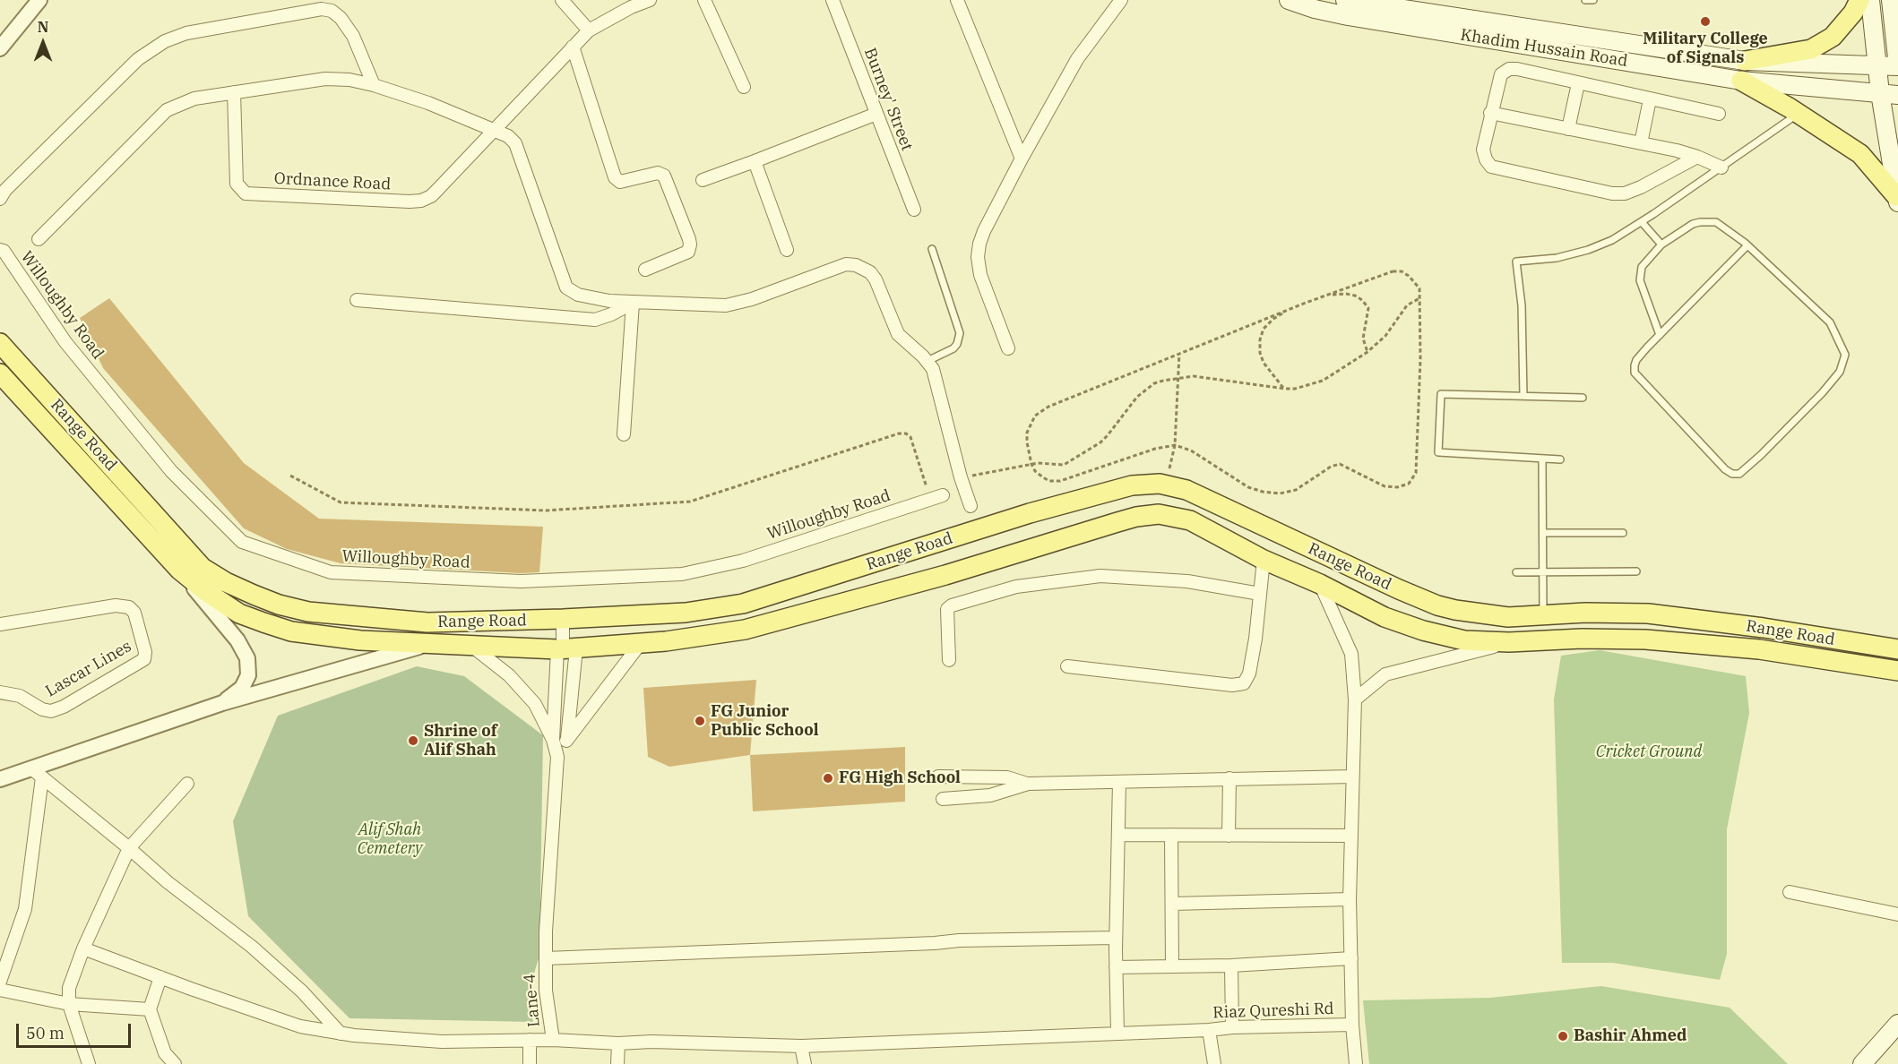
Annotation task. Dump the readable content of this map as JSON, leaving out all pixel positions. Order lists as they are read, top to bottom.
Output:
{
  "streets": {
    "main road": ["Khadim Hussain Road", "Range Road"],
    "street": [
      "Burney' Street",
      "Ordnance Road",
      "Willoughby Road",
      "Lascar Lines",
      "Lane-4",
      "Riaz Qureshi Rd"
    ]
  },
  "crossings": [
    ["Lane-4", "Riaz Qureshi Rd"]
  ],
  "parks": ["Cricket Ground", "Alif Shah Cemetery"],
  "places": [
    "Military College of Signals",
    "FG Junior Public School",
    "Shrine of Alif Shah",
    "FG High School",
    "Bashir Ahmed"
  ],
  "scale_bar": "50 m",
  "north": "top"
}
